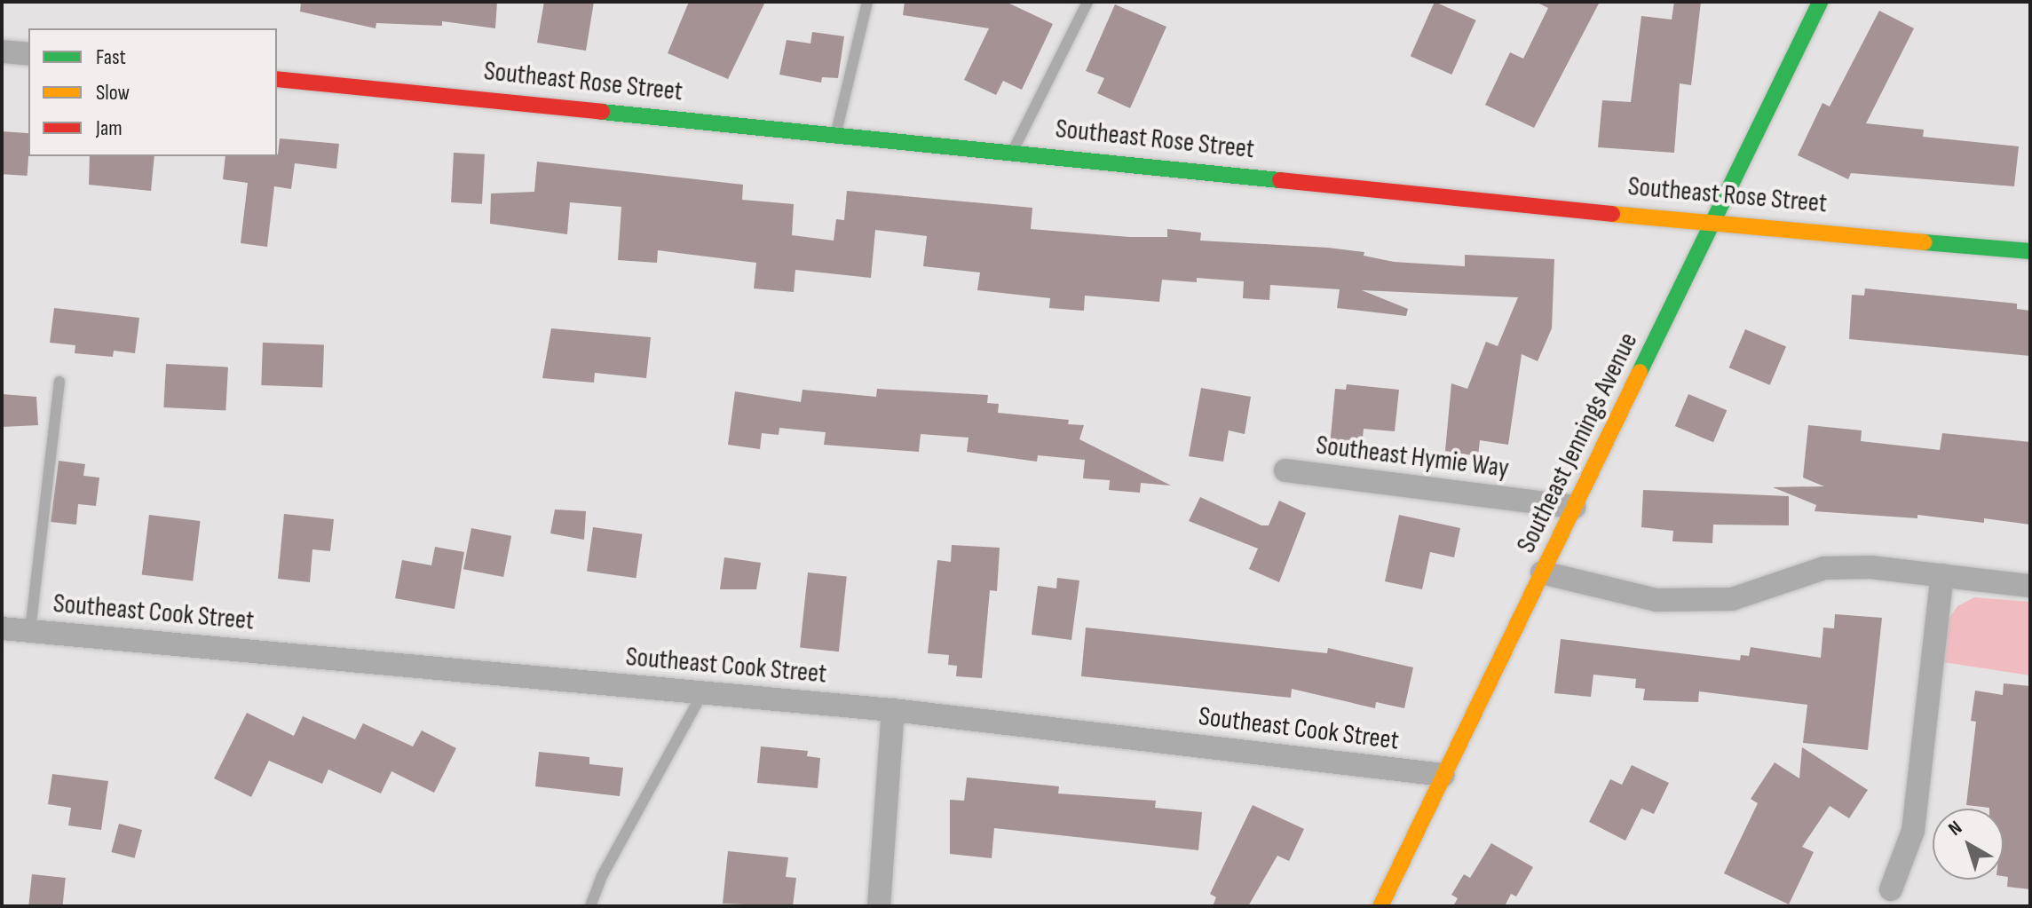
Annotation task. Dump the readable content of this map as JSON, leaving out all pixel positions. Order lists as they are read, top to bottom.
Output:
{
  "streets": {
    "street": [
      "Southeast Rose Street",
      "Southeast Jennings Avenue",
      "Southeast Hymie Way",
      "Southeast Cook Street"
    ]
  },
  "crossings": [
    ["Southeast Rose Street", "Southeast Jennings Avenue"],
    ["Southeast Jennings Avenue", "Southeast Hymie Way"],
    ["Southeast Jennings Avenue", "Southeast Cook Street"]
  ],
  "legend": ["Fast", "Slow", "Jam"],
  "north": "top left"
}
